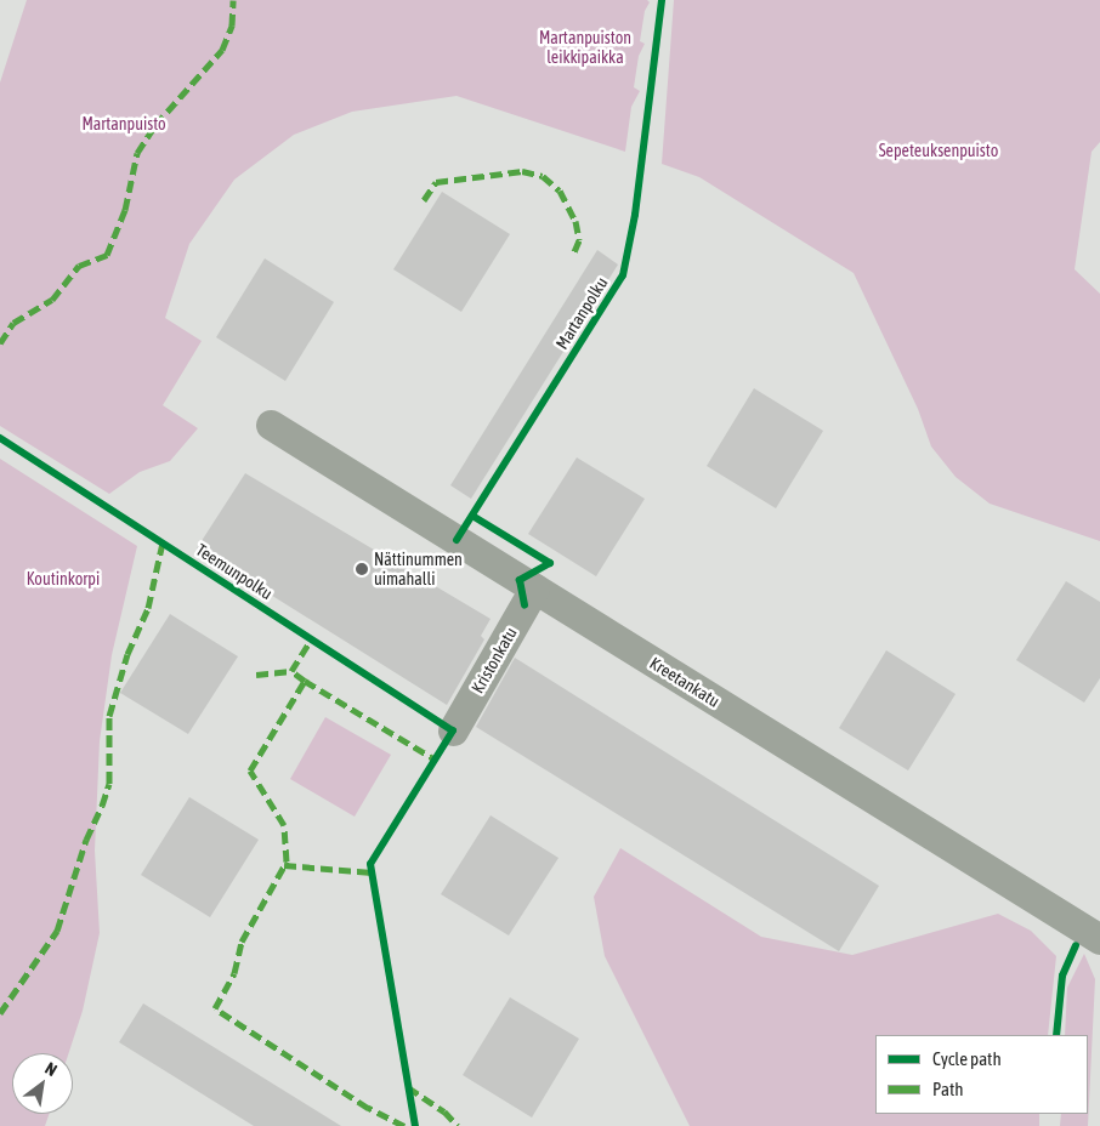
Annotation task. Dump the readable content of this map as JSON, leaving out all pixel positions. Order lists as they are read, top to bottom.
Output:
{
  "streets": {
    "street": ["Kristonkatu", "Kreetankatu"],
    "cycle path": ["Martanpolku", "Teemunpolku"]
  },
  "crossings": [
    ["Kristonkatu", "Kreetankatu"]
  ],
  "parks": [
    "Martanpuiston leikkipaikka",
    "Martanpuisto",
    "Sepeteuksenpuisto",
    "Koutinkorpi"
  ],
  "places": ["Nättinummen uimahalli"],
  "legend": ["Cycle path", "Path"],
  "north": "top right"
}
